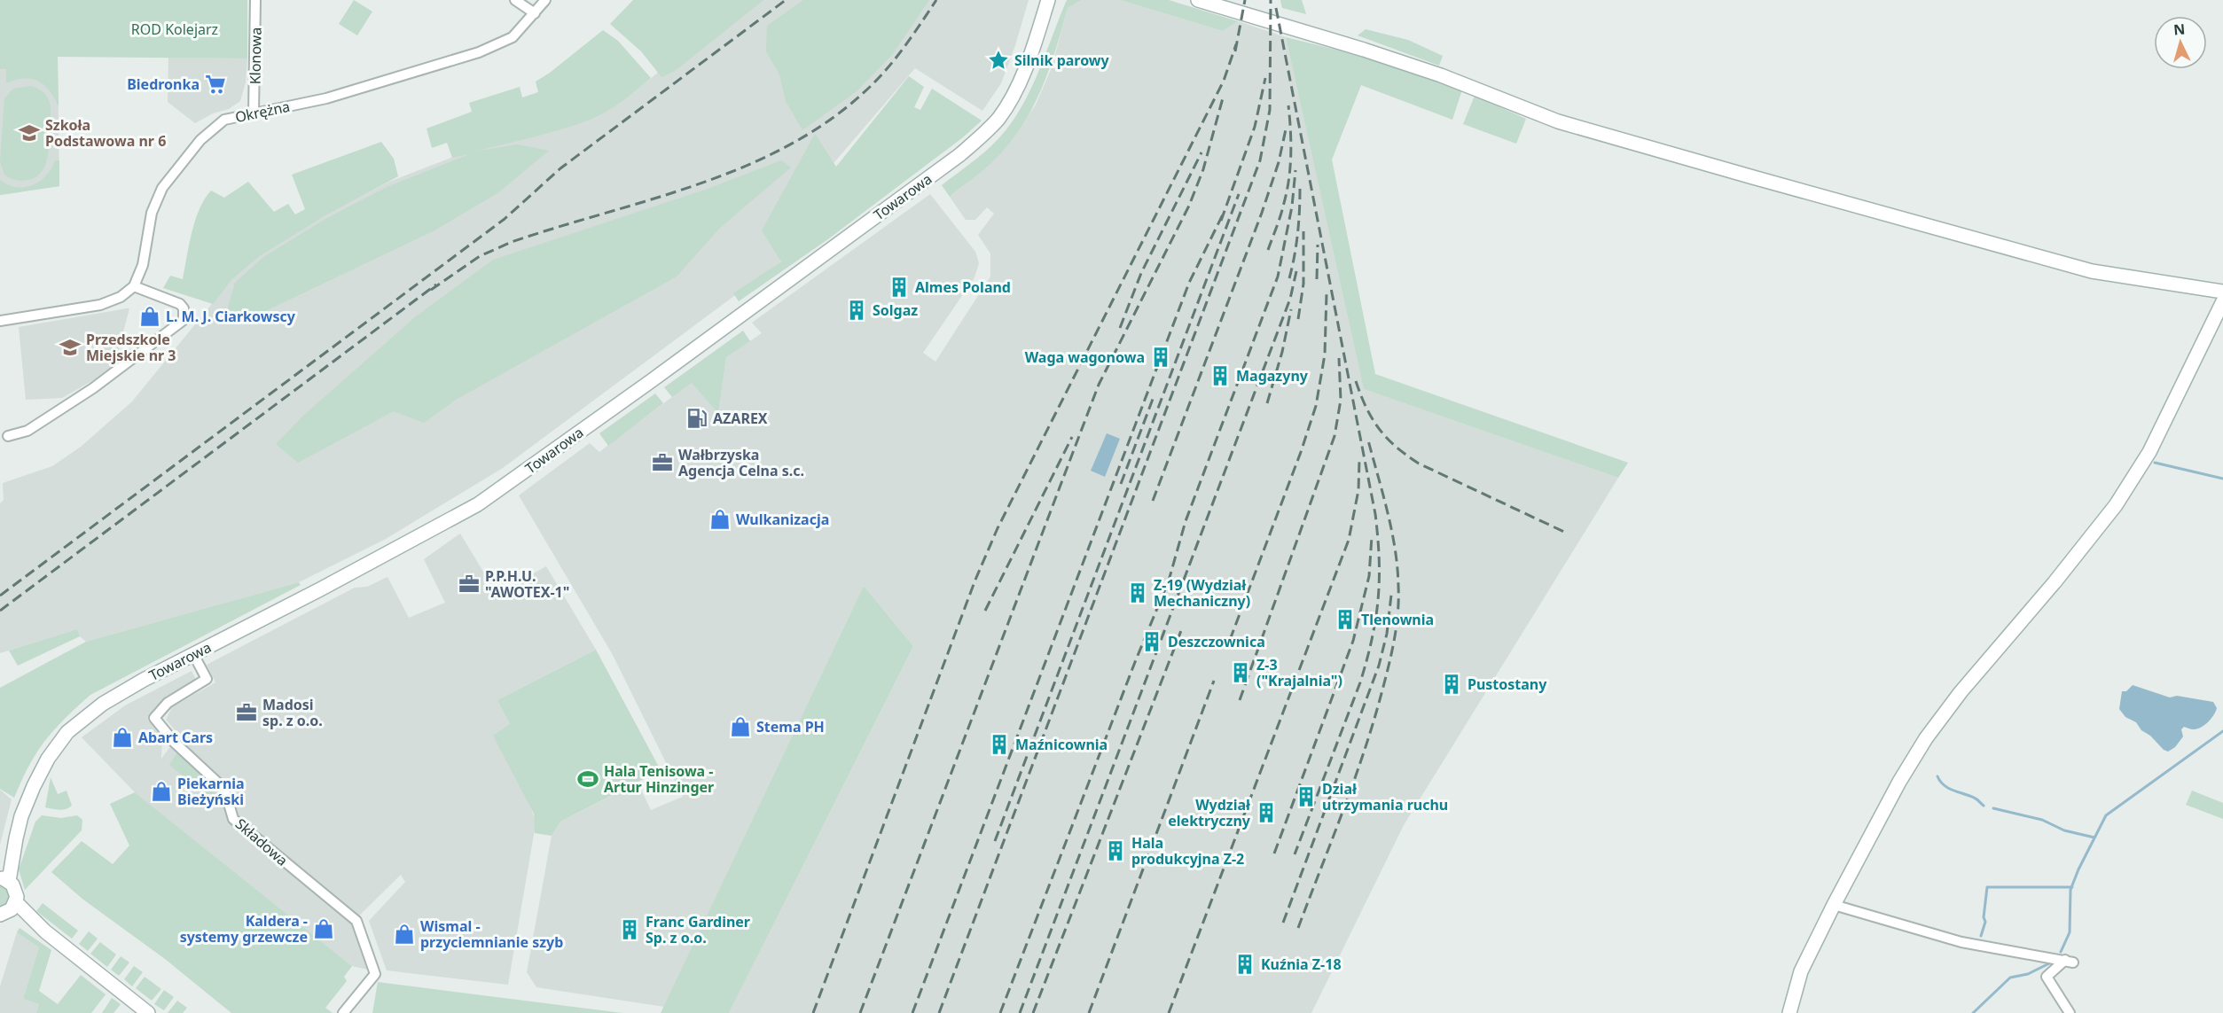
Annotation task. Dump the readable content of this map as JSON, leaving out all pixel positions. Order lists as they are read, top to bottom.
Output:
{
  "streets": {
    "street": [
      "Klonowa",
      "Okrężna",
      "Towarowa",
      "Składowa"
    ]
  },
  "crossings": [
    ["Klonowa", "Okrężna"],
    ["Towarowa", "Składowa"]
  ],
  "parks": ["ROD Kolejarz"],
  "places": {
    "place": ["Silnik parowy"],
    "supermarket": ["Biedronka"],
    "school or university": ["Szkoła Podstawowa nr 6", "Przedszkole Miejskie nr 3"],
    "building": [
      "Almes Poland",
      "Solgaz",
      "Waga wagonowa",
      "Magazyny",
      "Z-19 (Wydział Mechaniczny)",
      "Tlenownia",
      "Deszczownica",
      "Z-3 (\"Krajalnia\")",
      "Pustostany",
      "Maźnicownia",
      "Dział utrzymania ruchu",
      "Wydział elektryczny",
      "Hala produkcyjna Z-2",
      "Franc Gardiner Sp. z o.o.",
      "Kuźnia Z-18"
    ],
    "shop": [
      "L. M. J. Ciarkowscy",
      "Wulkanizacja",
      "Stema PH",
      "Abart Cars",
      "Piekarnia Bieżyński",
      "Kaldera - systemy grzewcze",
      "Wismal - przyciemnianie szyb"
    ],
    "fuel station": ["AZAREX"],
    "office": ["Wałbrzyska Agencja Celna s.c.", "P.P.H.U. \"AWOTEX-1\"", "Madosi sp. z o.o."],
    "sports": ["Hala Tenisowa - Artur Hinzinger"]
  },
  "north": "top"
}
